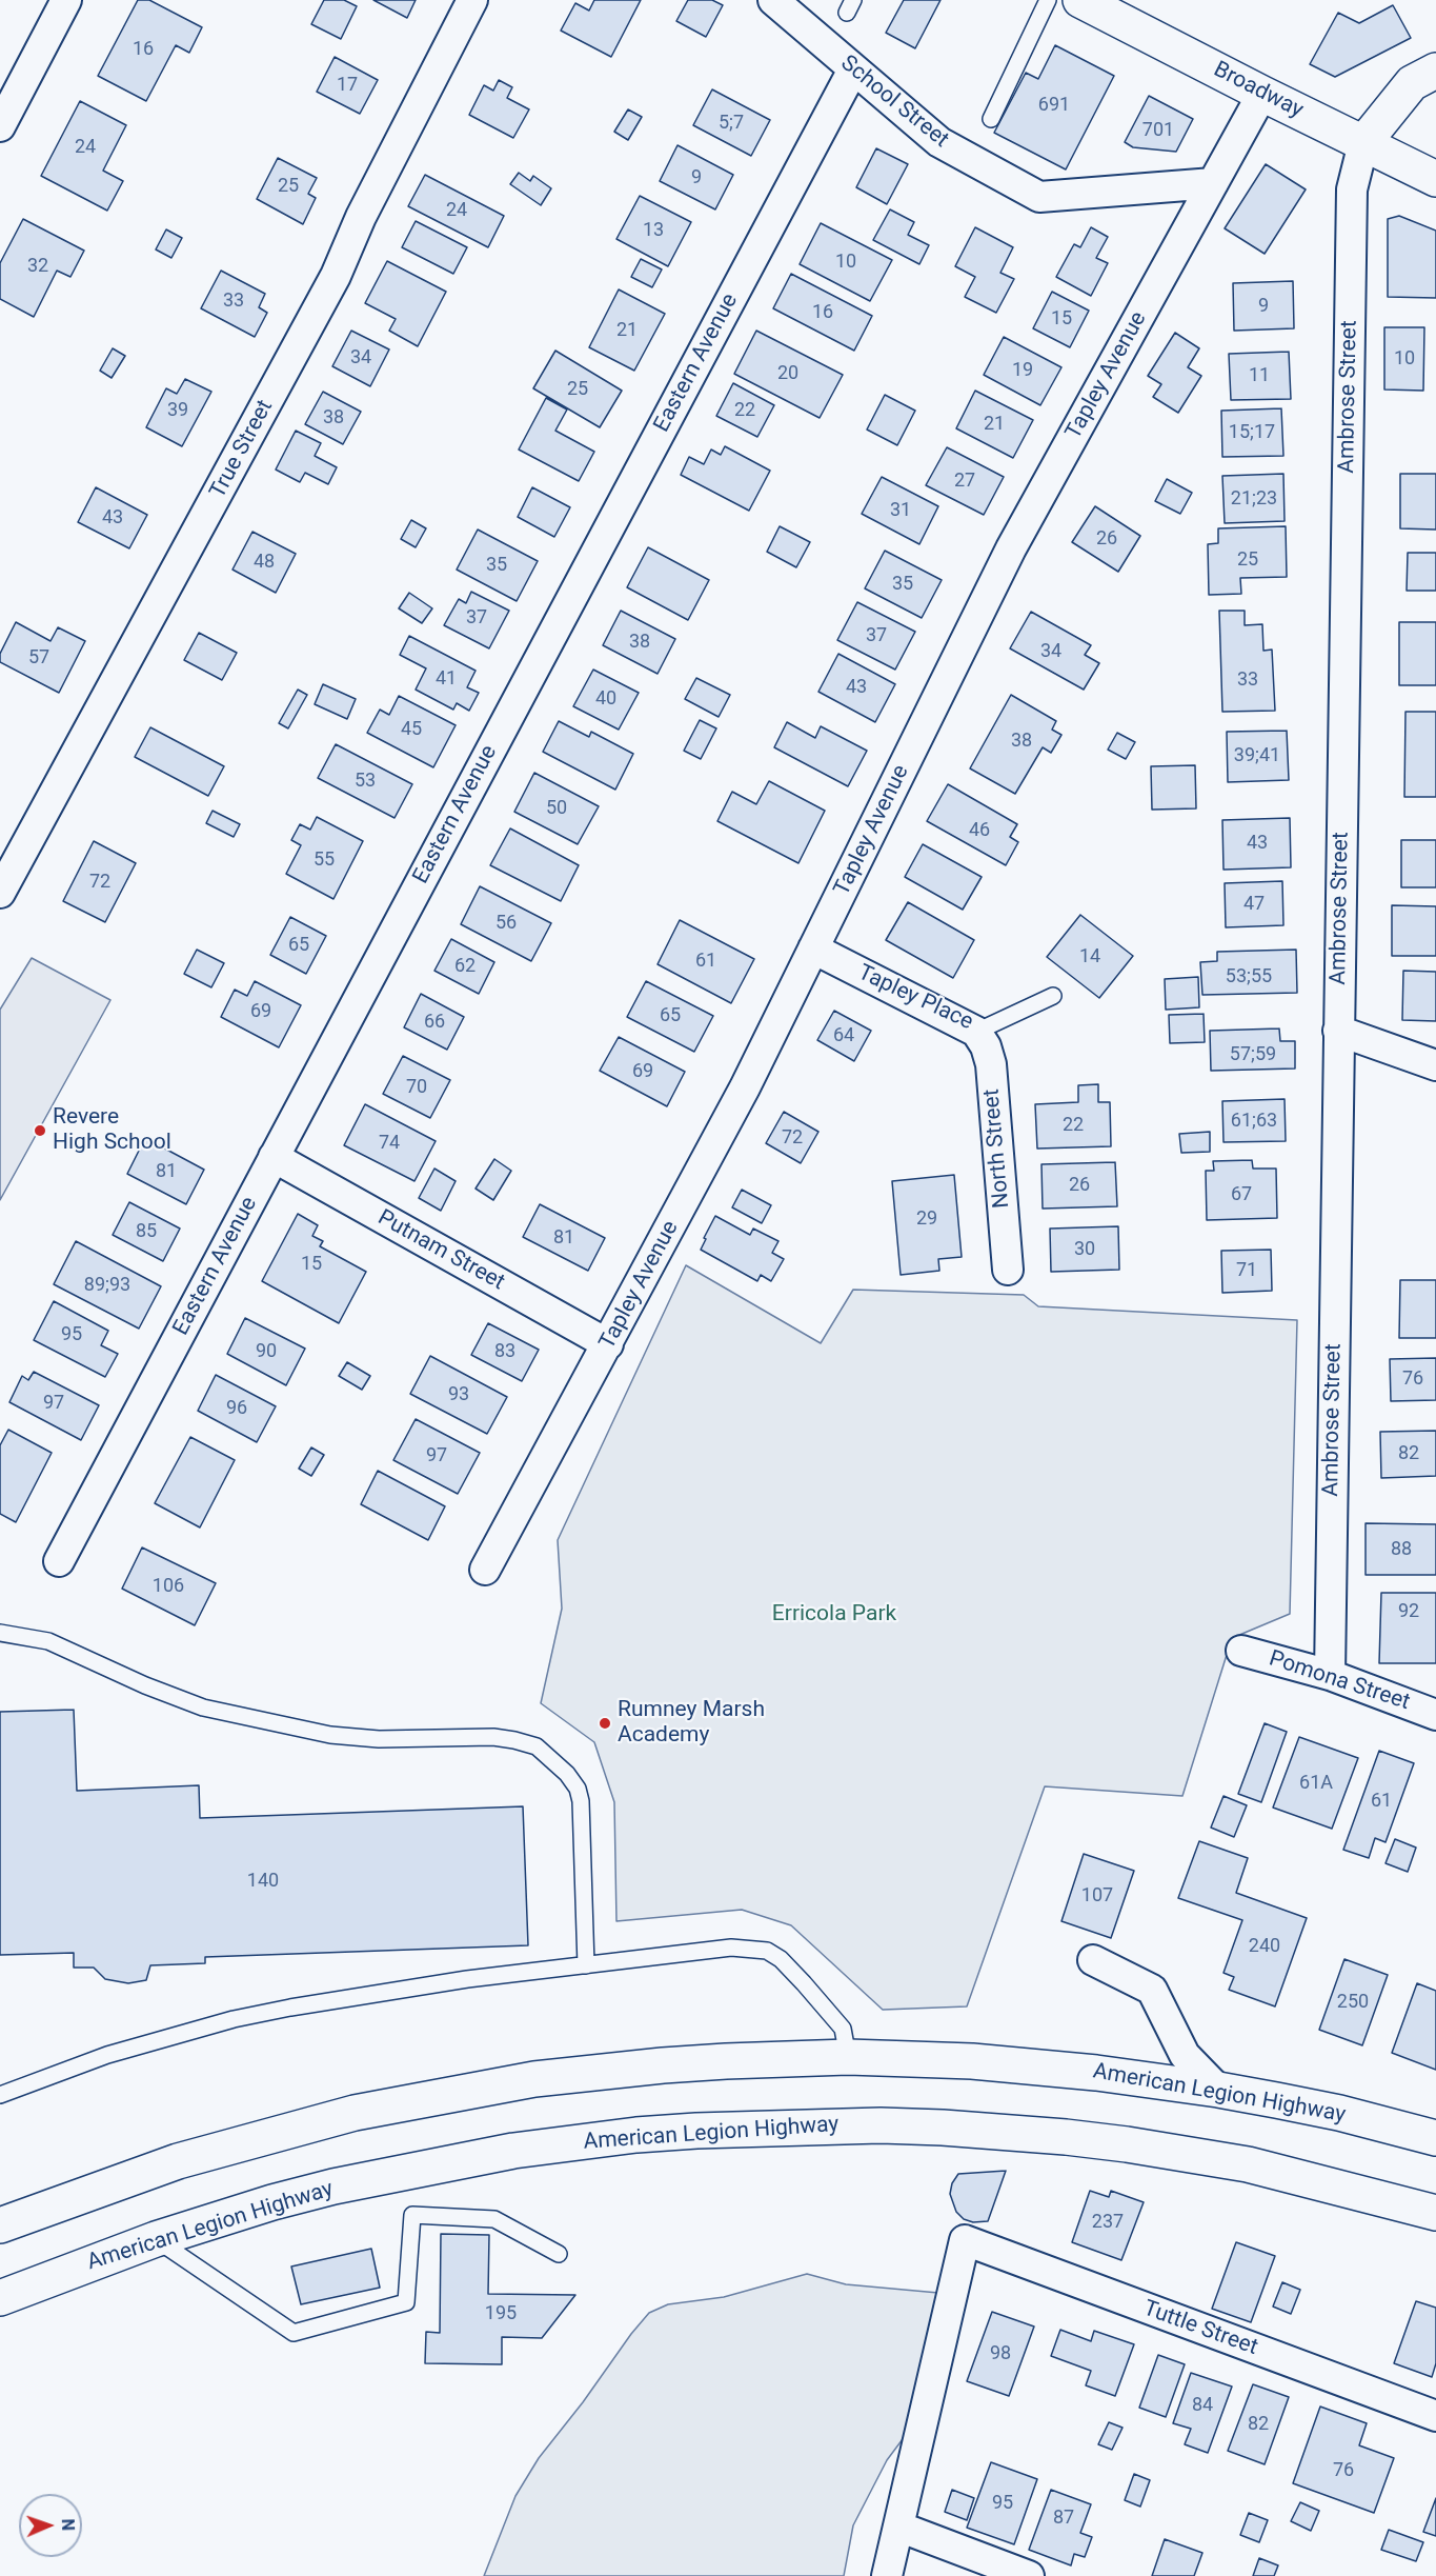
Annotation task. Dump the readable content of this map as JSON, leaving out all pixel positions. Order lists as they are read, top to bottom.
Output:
{
  "streets": {
    "main road": ["Broadway", "American Legion Highway"],
    "street": [
      "School Street",
      "Eastern Avenue",
      "Tapley Avenue",
      "Ambrose Street",
      "True Street",
      "Tapley Place",
      "North Street",
      "Putnam Street",
      "Pomona Street",
      "Tuttle Street"
    ]
  },
  "crossings": [
    ["Broadway", "Tapley Avenue"],
    ["Broadway", "Ambrose Street"],
    ["School Street", "Eastern Avenue"],
    ["School Street", "Tapley Avenue"],
    ["Eastern Avenue", "Putnam Street"],
    ["Tapley Avenue", "Tapley Place"],
    ["Tapley Avenue", "Putnam Street"],
    ["Ambrose Street", "Pomona Street"],
    ["Tapley Place", "North Street"]
  ],
  "parks": ["Erricola Park"],
  "places": ["Revere High School", "Rumney Marsh Academy"],
  "house_numbers": [
    "16",
    "17",
    "691",
    "5;7",
    "701",
    "24",
    "9",
    "25",
    "24",
    "13",
    "10",
    "32",
    "33",
    "9",
    "16",
    "15",
    "21",
    "34",
    "10",
    "19",
    "20",
    "11",
    "25",
    "39",
    "22",
    "38",
    "21",
    "15;17",
    "27",
    "21;23",
    "31",
    "43",
    "26",
    "25",
    "48",
    "35",
    "35",
    "37",
    "37",
    "38",
    "34",
    "57",
    "41",
    "33",
    "43",
    "40",
    "45",
    "38",
    "39;41",
    "53",
    "50",
    "46",
    "43",
    "55",
    "72",
    "47",
    "56",
    "65",
    "14",
    "61",
    "62",
    "53;55",
    "69",
    "65",
    "66",
    "64",
    "57;59",
    "69",
    "70",
    "61;63",
    "22",
    "72",
    "74",
    "81",
    "26",
    "67",
    "29",
    "85",
    "81",
    "30",
    "15",
    "71",
    "89;93",
    "95",
    "90",
    "83",
    "76",
    "93",
    "97",
    "96",
    "82",
    "97",
    "88",
    "106",
    "92",
    "61A",
    "61",
    "140",
    "107",
    "240",
    "250",
    "237",
    "195",
    "98",
    "84",
    "82",
    "76",
    "95",
    "87"
  ],
  "north": "right"
}
